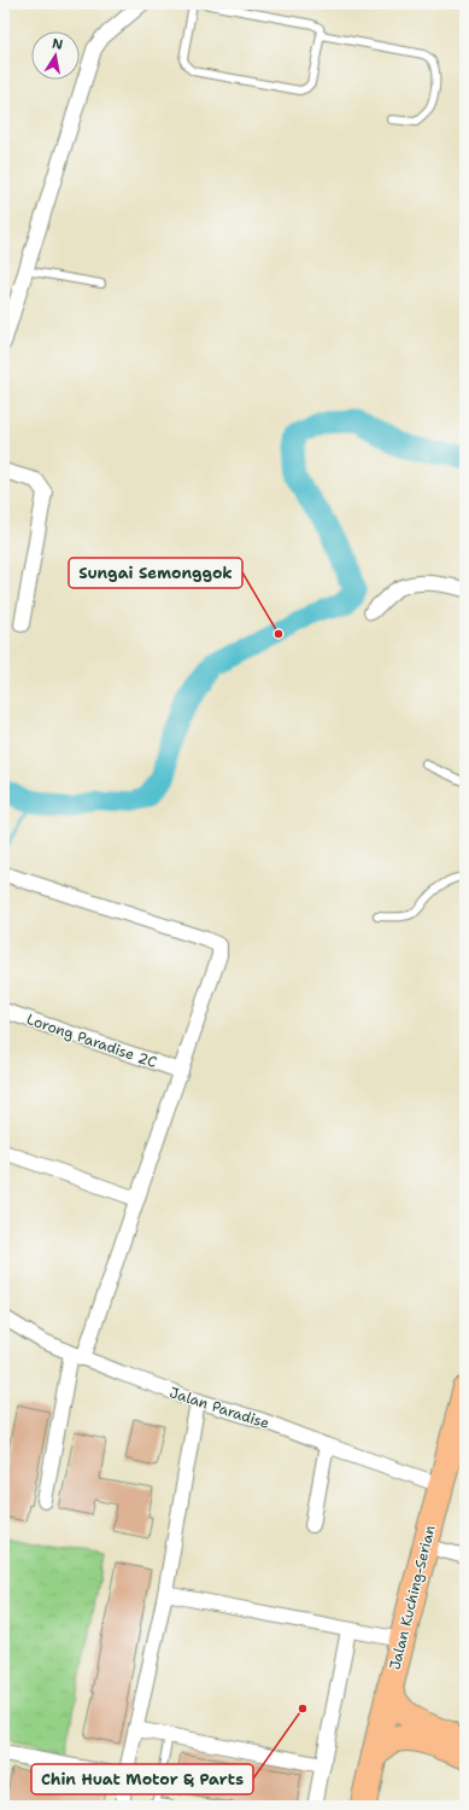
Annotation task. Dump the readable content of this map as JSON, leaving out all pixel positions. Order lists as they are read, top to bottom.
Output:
{
  "streets": {
    "highway": ["Jalan Kuching-Serian"],
    "street": ["Lorong Paradise 2C", "Jalan Paradise"]
  },
  "crossings": [
    ["Jalan Paradise", "Jalan Kuching-Serian"]
  ],
  "places": ["Sungai Semonggok", "Chin Huat Motor & Parts"],
  "north": "top"
}
